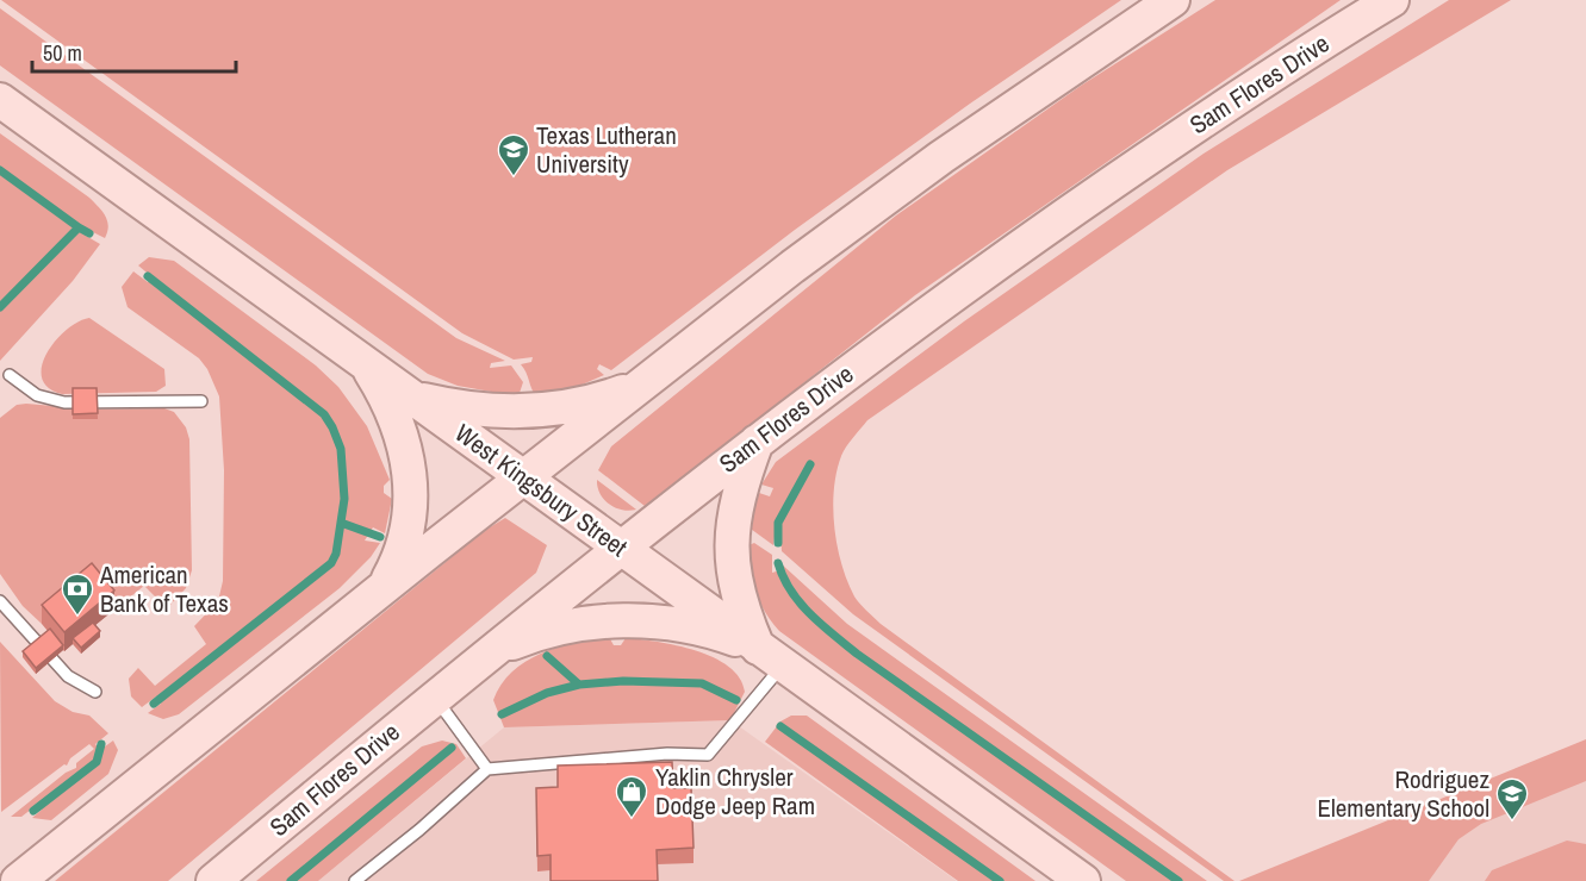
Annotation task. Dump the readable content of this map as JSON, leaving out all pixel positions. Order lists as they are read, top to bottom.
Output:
{
  "streets": {
    "main road": ["Sam Flores Drive", "West Kingsbury Street"]
  },
  "crossings": [
    ["Sam Flores Drive", "West Kingsbury Street"]
  ],
  "places": {
    "school or university": ["Texas Lutheran University", "Rodriguez Elementary School"],
    "bank": ["American Bank of Texas"],
    "shop": ["Yaklin Chrysler Dodge Jeep Ram"]
  },
  "scale_bar": "50 m"
}
